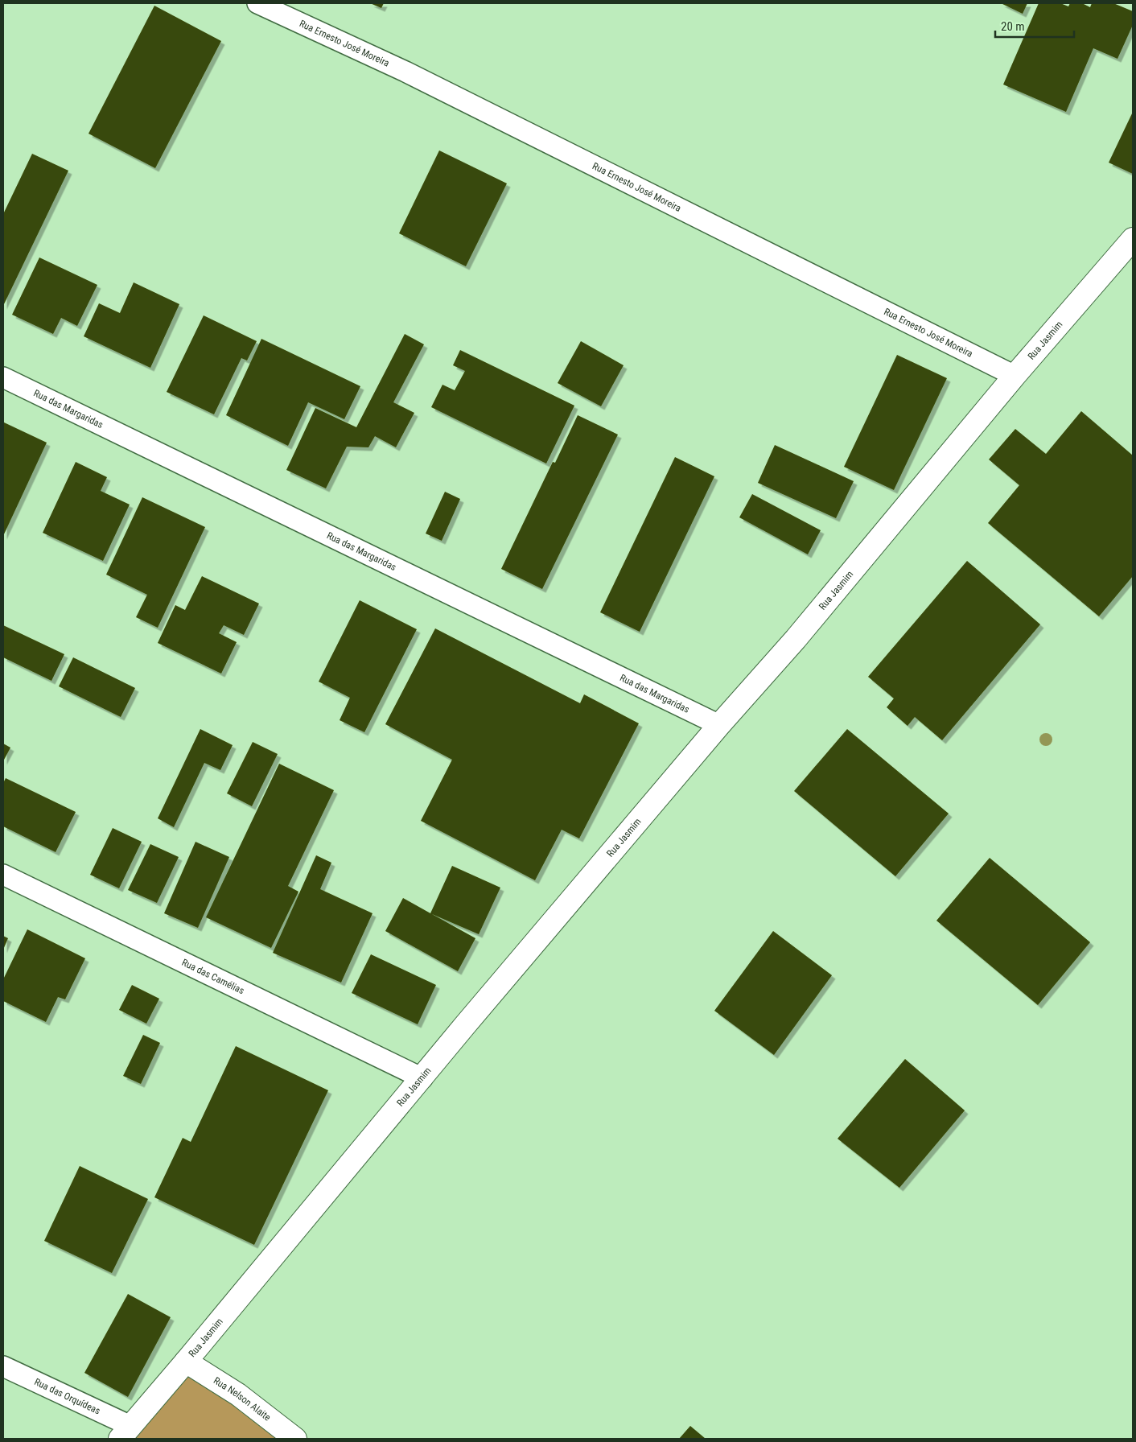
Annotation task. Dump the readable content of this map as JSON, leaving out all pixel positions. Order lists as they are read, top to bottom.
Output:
{
  "streets": {
    "main road": ["Rua Jasmim", "Rua Nelson Alaite"],
    "street": [
      "Rua Ernesto José Moreira",
      "Rua das Margaridas",
      "Rua das Camélias",
      "Rua das Orquídeas"
    ]
  },
  "crossings": [
    ["Rua Ernesto José Moreira", "Rua Jasmim"],
    ["Rua Jasmim", "Rua das Margaridas"],
    ["Rua Jasmim", "Rua das Camélias"],
    ["Rua Jasmim", "Rua das Orquídeas"],
    ["Rua Jasmim", "Rua Nelson Alaite"]
  ],
  "scale_bar": "20 m"
}
